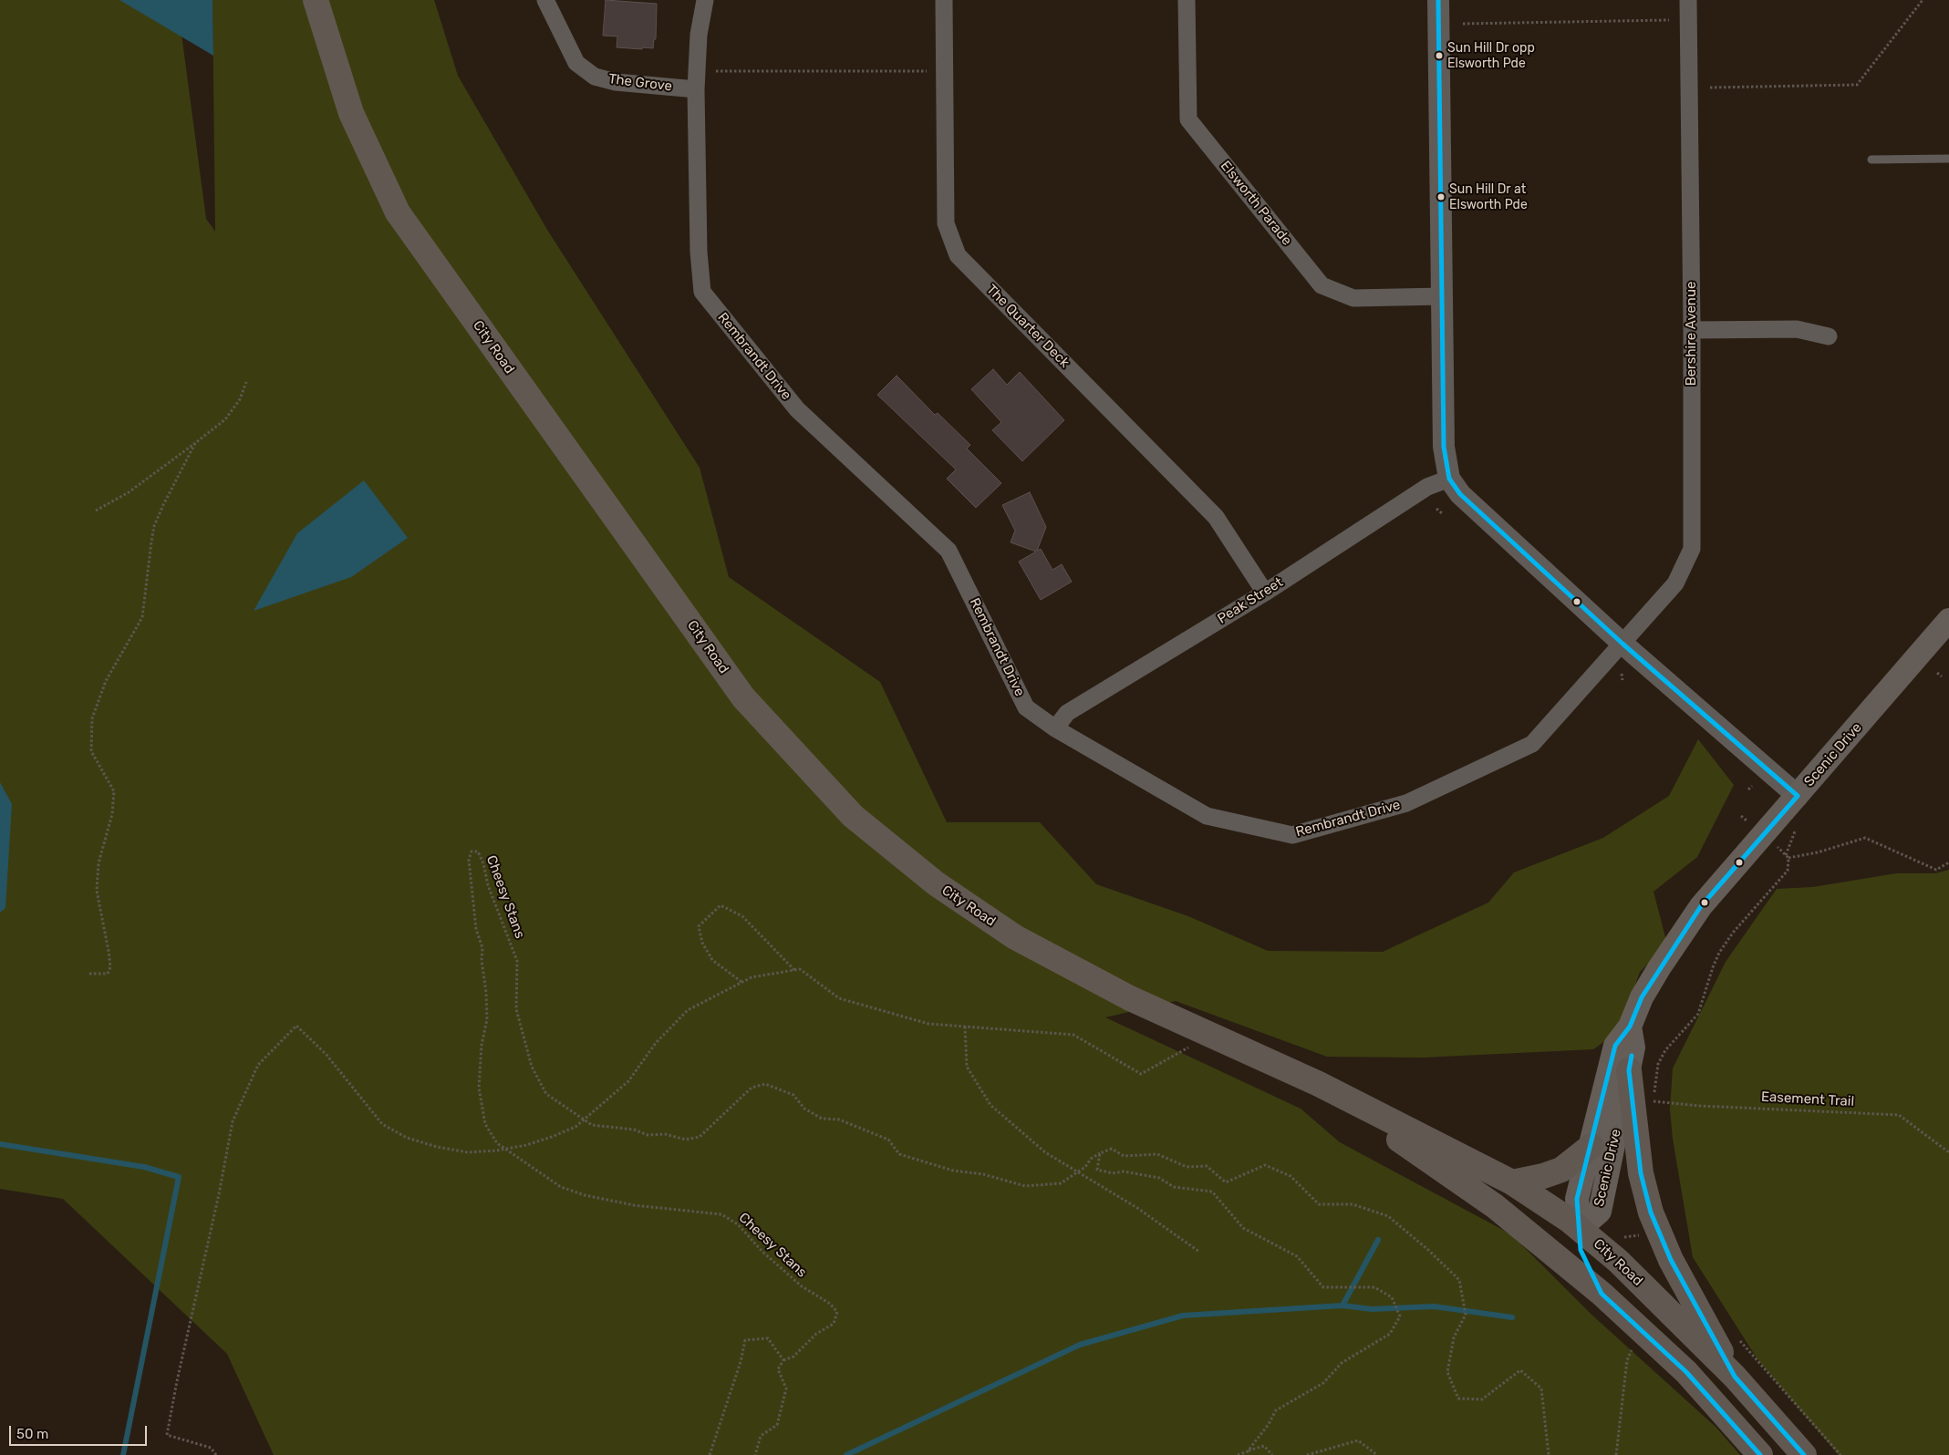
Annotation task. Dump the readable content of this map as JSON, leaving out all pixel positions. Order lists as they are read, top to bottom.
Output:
{
  "streets": {
    "highway": ["City Road"],
    "main road": ["Scenic Drive"],
    "street": [
      "The Grove",
      "Elsworth Parade",
      "The Quarter Deck",
      "Bershire Avenue",
      "Rembrandt Drive",
      "Peak Street"
    ],
    "path": ["Cheesy Stans", "Easement Trail"]
  },
  "crossings": [
    ["The Grove", "Rembrandt Drive"],
    ["The Quarter Deck", "Peak Street"],
    ["Bershire Avenue", "Rembrandt Drive"],
    ["City Road", "Scenic Drive"],
    ["Rembrandt Drive", "Peak Street"]
  ],
  "places": ["Sun Hill Dr opp Elsworth Pde", "Sun Hill Dr at Elsworth Pde"],
  "scale_bar": "50 m"
}
